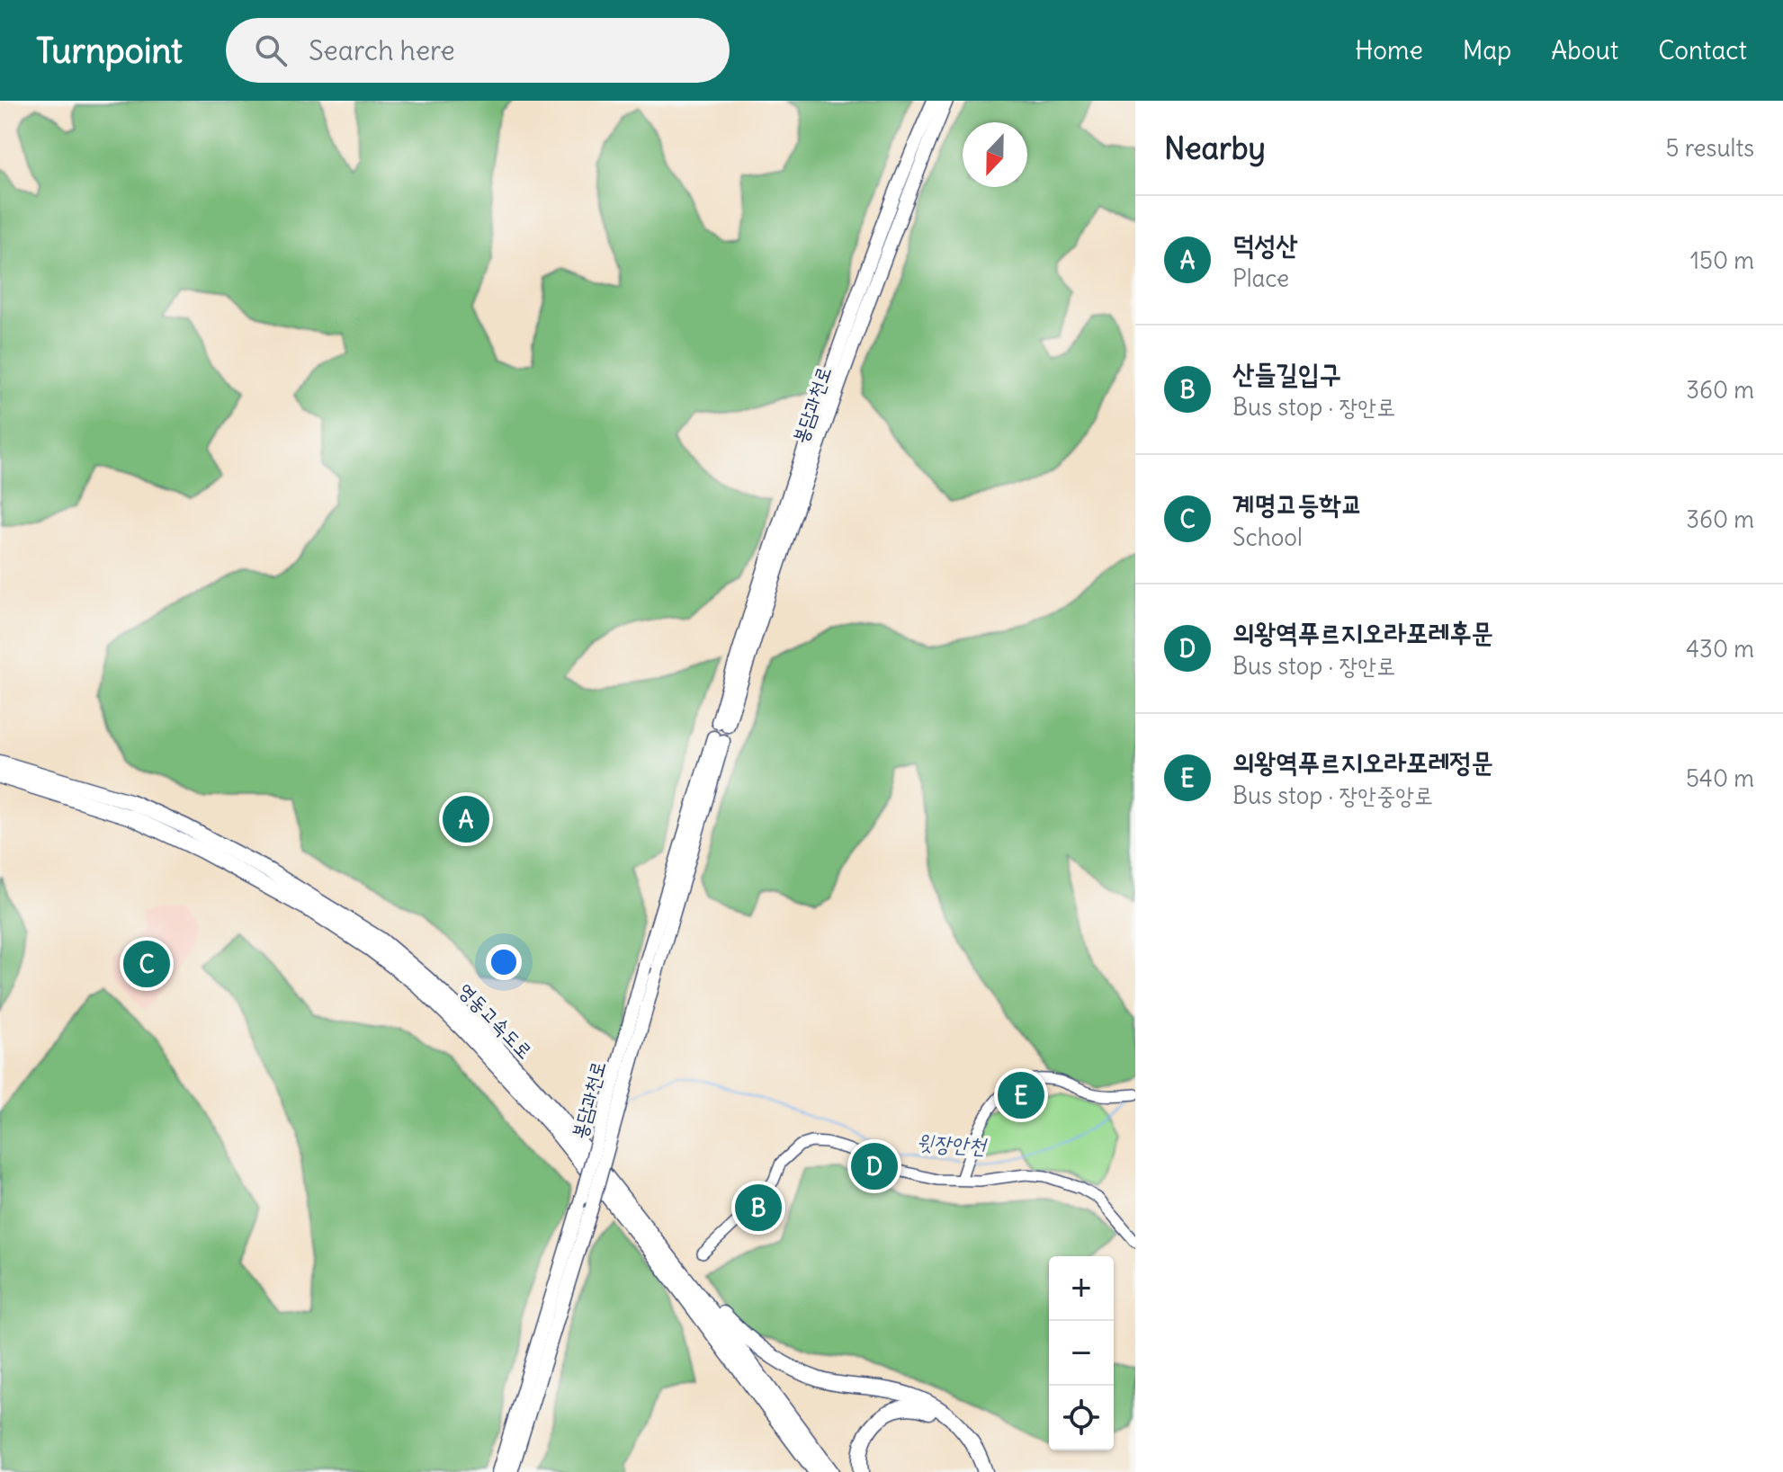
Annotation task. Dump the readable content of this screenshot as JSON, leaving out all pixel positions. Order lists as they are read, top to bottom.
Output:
{
  "streets": {
    "highway": ["봉담과천로", "영동고속도로"]
  },
  "water": ["윗장안천"],
  "north": "bottom",
  "page": {
    "header": "Turnpoint",
    "search": "Search here",
    "nav": [
      "Home",
      "Map",
      "About",
      "Contact"
    ],
    "heading": ["Nearby", "5 results"],
    "list": [
      {
        "mark": "A",
        "name": "덕성산",
        "note": "Place",
        "value": "150 m"
      },
      {
        "mark": "B",
        "name": "산들길입구",
        "note": "Bus stop · 장안로",
        "value": "360 m"
      },
      {
        "mark": "C",
        "name": "계명고등학교",
        "note": "School",
        "value": "360 m"
      },
      {
        "mark": "D",
        "name": "의왕역푸르지오라포레후문",
        "note": "Bus stop · 장안로",
        "value": "430 m"
      },
      {
        "mark": "E",
        "name": "의왕역푸르지오라포레정문",
        "note": "Bus stop · 장안중앙로",
        "value": "540 m"
      }
    ],
    "pins": [
      "A",
      "C",
      "E",
      "D",
      "B"
    ],
    "map_buttons": ["+", "−"]
  }
}
